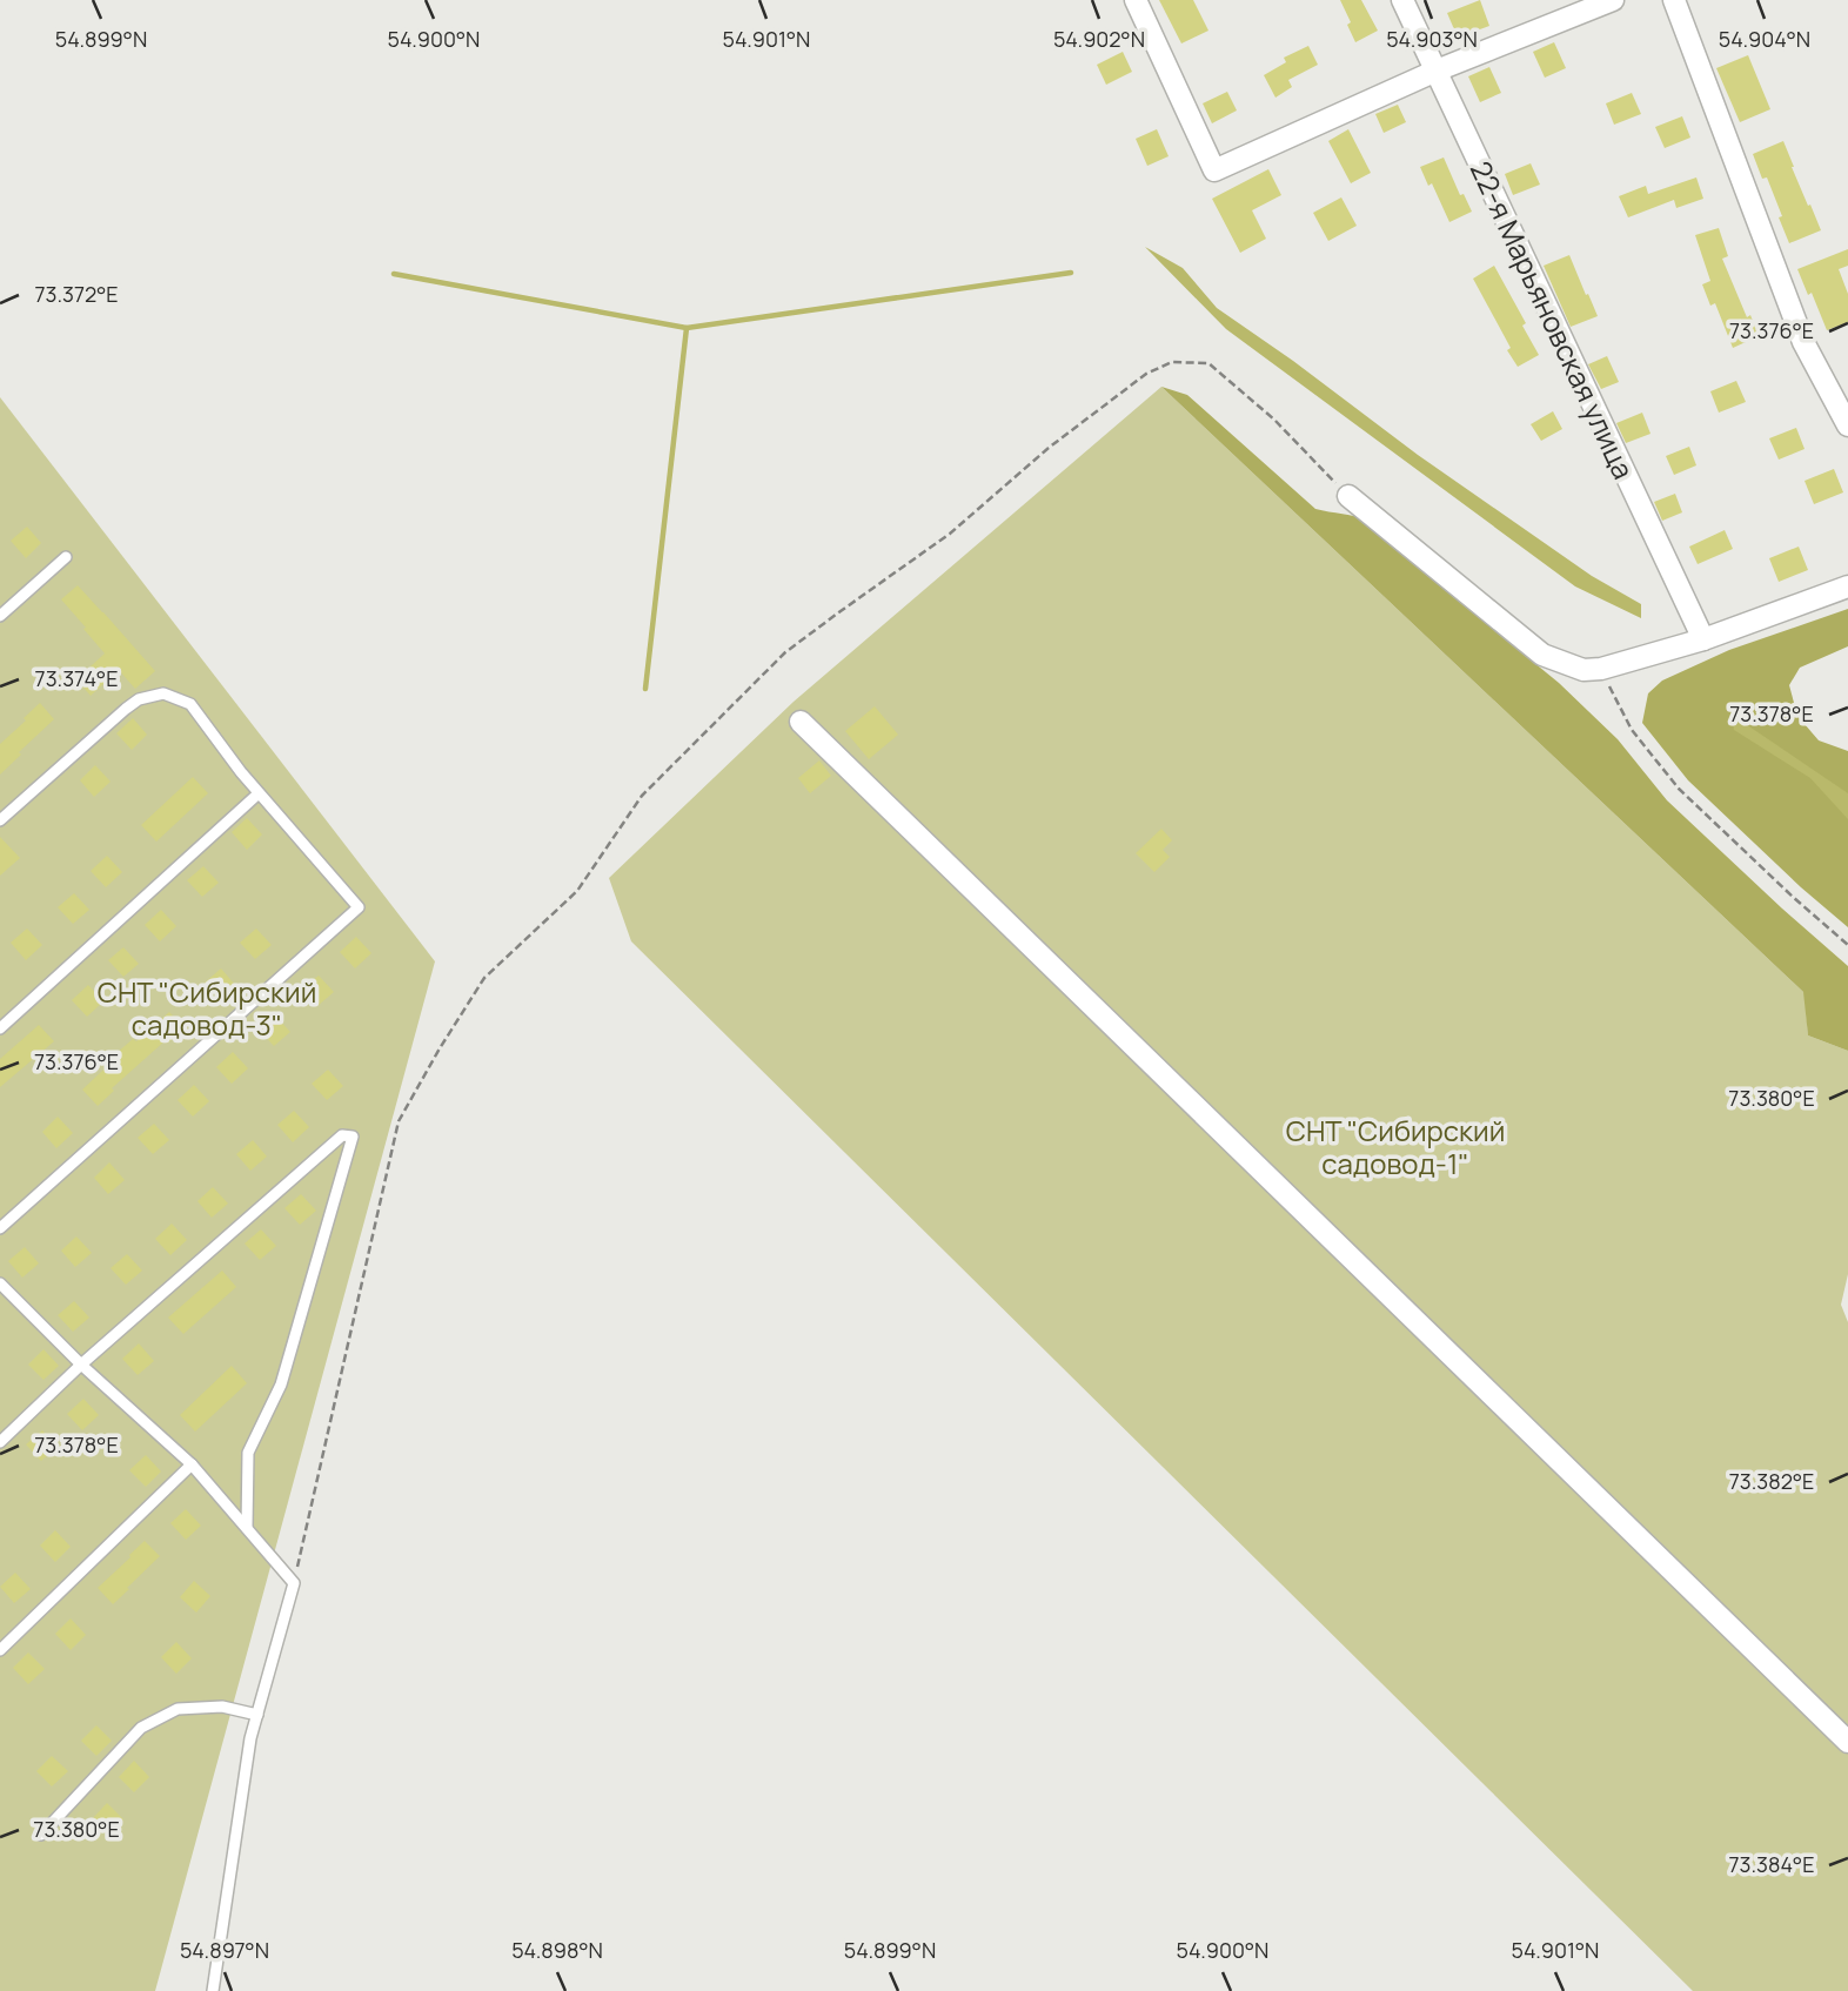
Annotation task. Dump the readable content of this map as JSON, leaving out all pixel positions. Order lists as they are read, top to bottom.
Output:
{
  "streets": {
    "street": ["22-я Марьяновская улица"]
  },
  "parks": ["СНТ \"Сибирский садовод-3\"", "СНТ \"Сибирский садовод-1\""],
  "coordinates": [
    "54.902°N",
    "54.899°N",
    "54.900°N",
    "54.901°N",
    "54.903°N",
    "54.904°N",
    "73.372°E",
    "73.376°E",
    "73.374°E",
    "73.378°E",
    "73.380°E",
    "73.382°E",
    "73.384°E",
    "54.897°N",
    "54.898°N"
  ]
}
